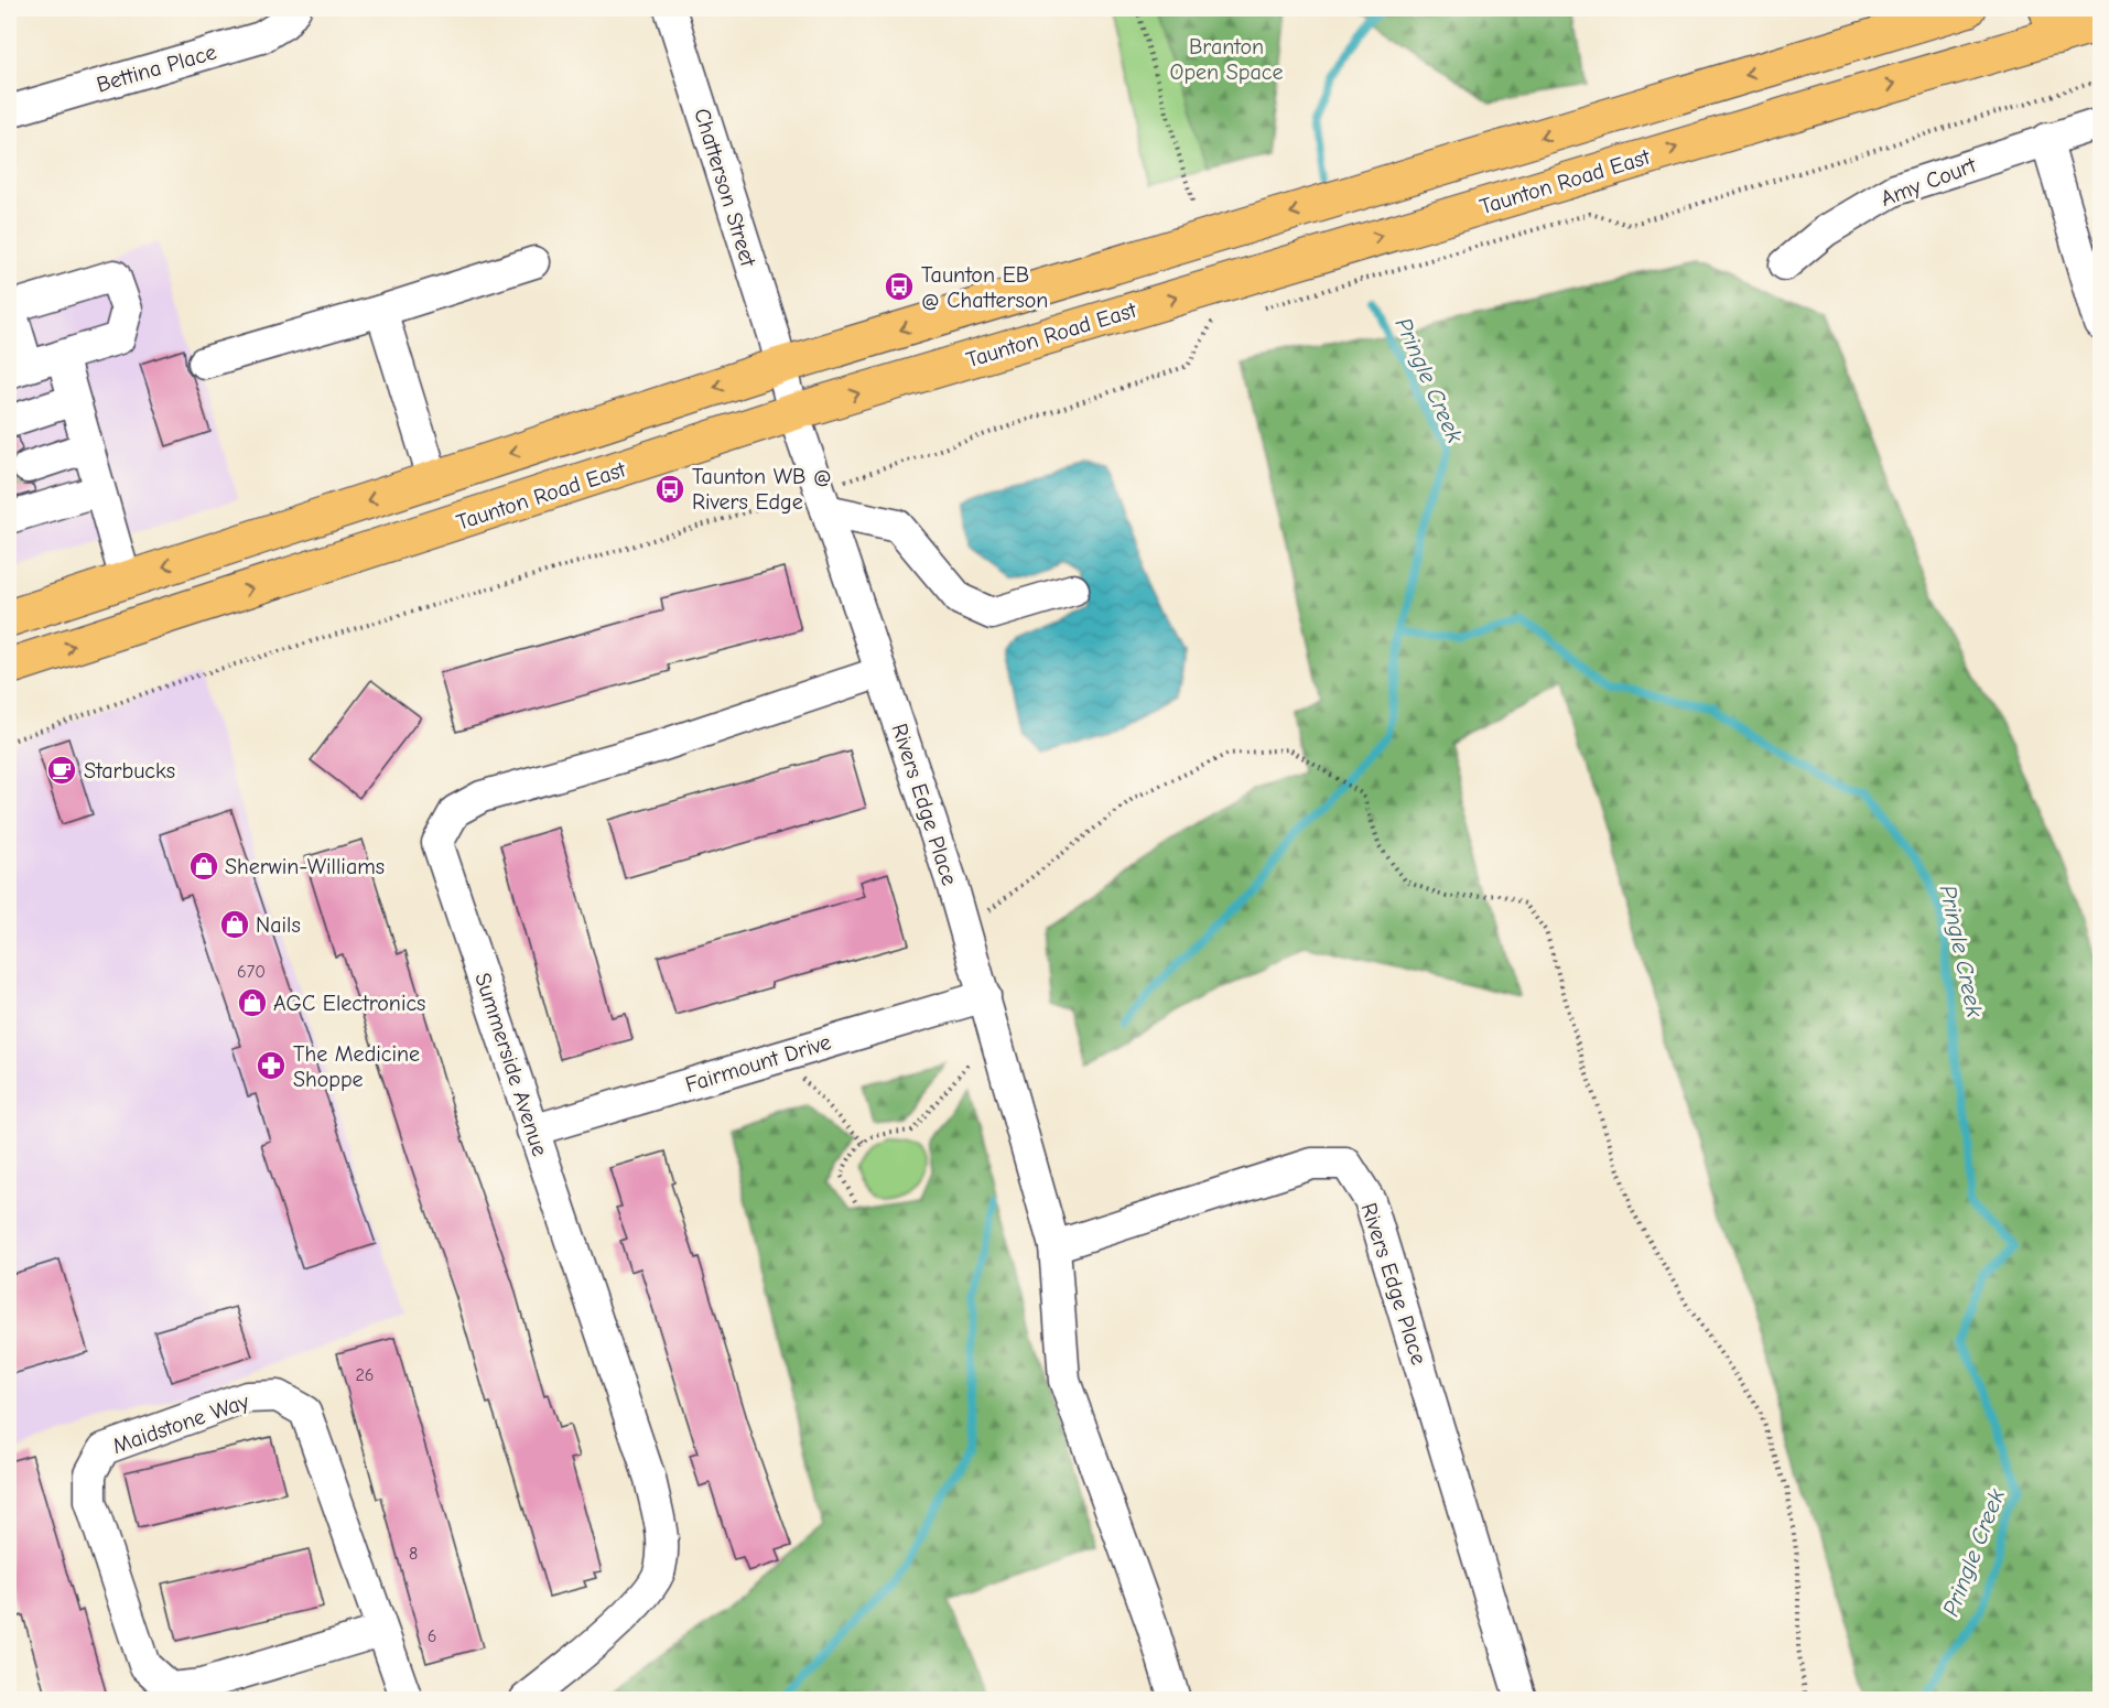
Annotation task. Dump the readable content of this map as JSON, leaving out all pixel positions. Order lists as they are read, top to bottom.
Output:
{
  "streets": {
    "main road": ["Taunton Road East"],
    "street": [
      "Bettina Place",
      "Amy Court",
      "Chatterson Street",
      "Rivers Edge Place",
      "Fairmount Drive",
      "Summerside Avenue",
      "Maidstone Way"
    ]
  },
  "crossings": [
    ["Taunton Road East", "Rivers Edge Place"],
    ["Chatterson Street", "Rivers Edge Place"],
    ["Rivers Edge Place", "Fairmount Drive"],
    ["Rivers Edge Place", "Summerside Avenue"],
    ["Fairmount Drive", "Summerside Avenue"]
  ],
  "water": ["Pringle Creek"],
  "parks": ["Branton Open Space"],
  "places": {
    "bus stop": ["Taunton EB @ Chatterson", "Taunton WB @ Rivers Edge"],
    "cafe": ["Starbucks"],
    "shop": ["Sherwin-Williams", "Nails", "AGC Electronics"],
    "pharmacy": ["The Medicine Shoppe"]
  },
  "house_numbers": [
    "670",
    "26",
    "8",
    "6"
  ]
}
